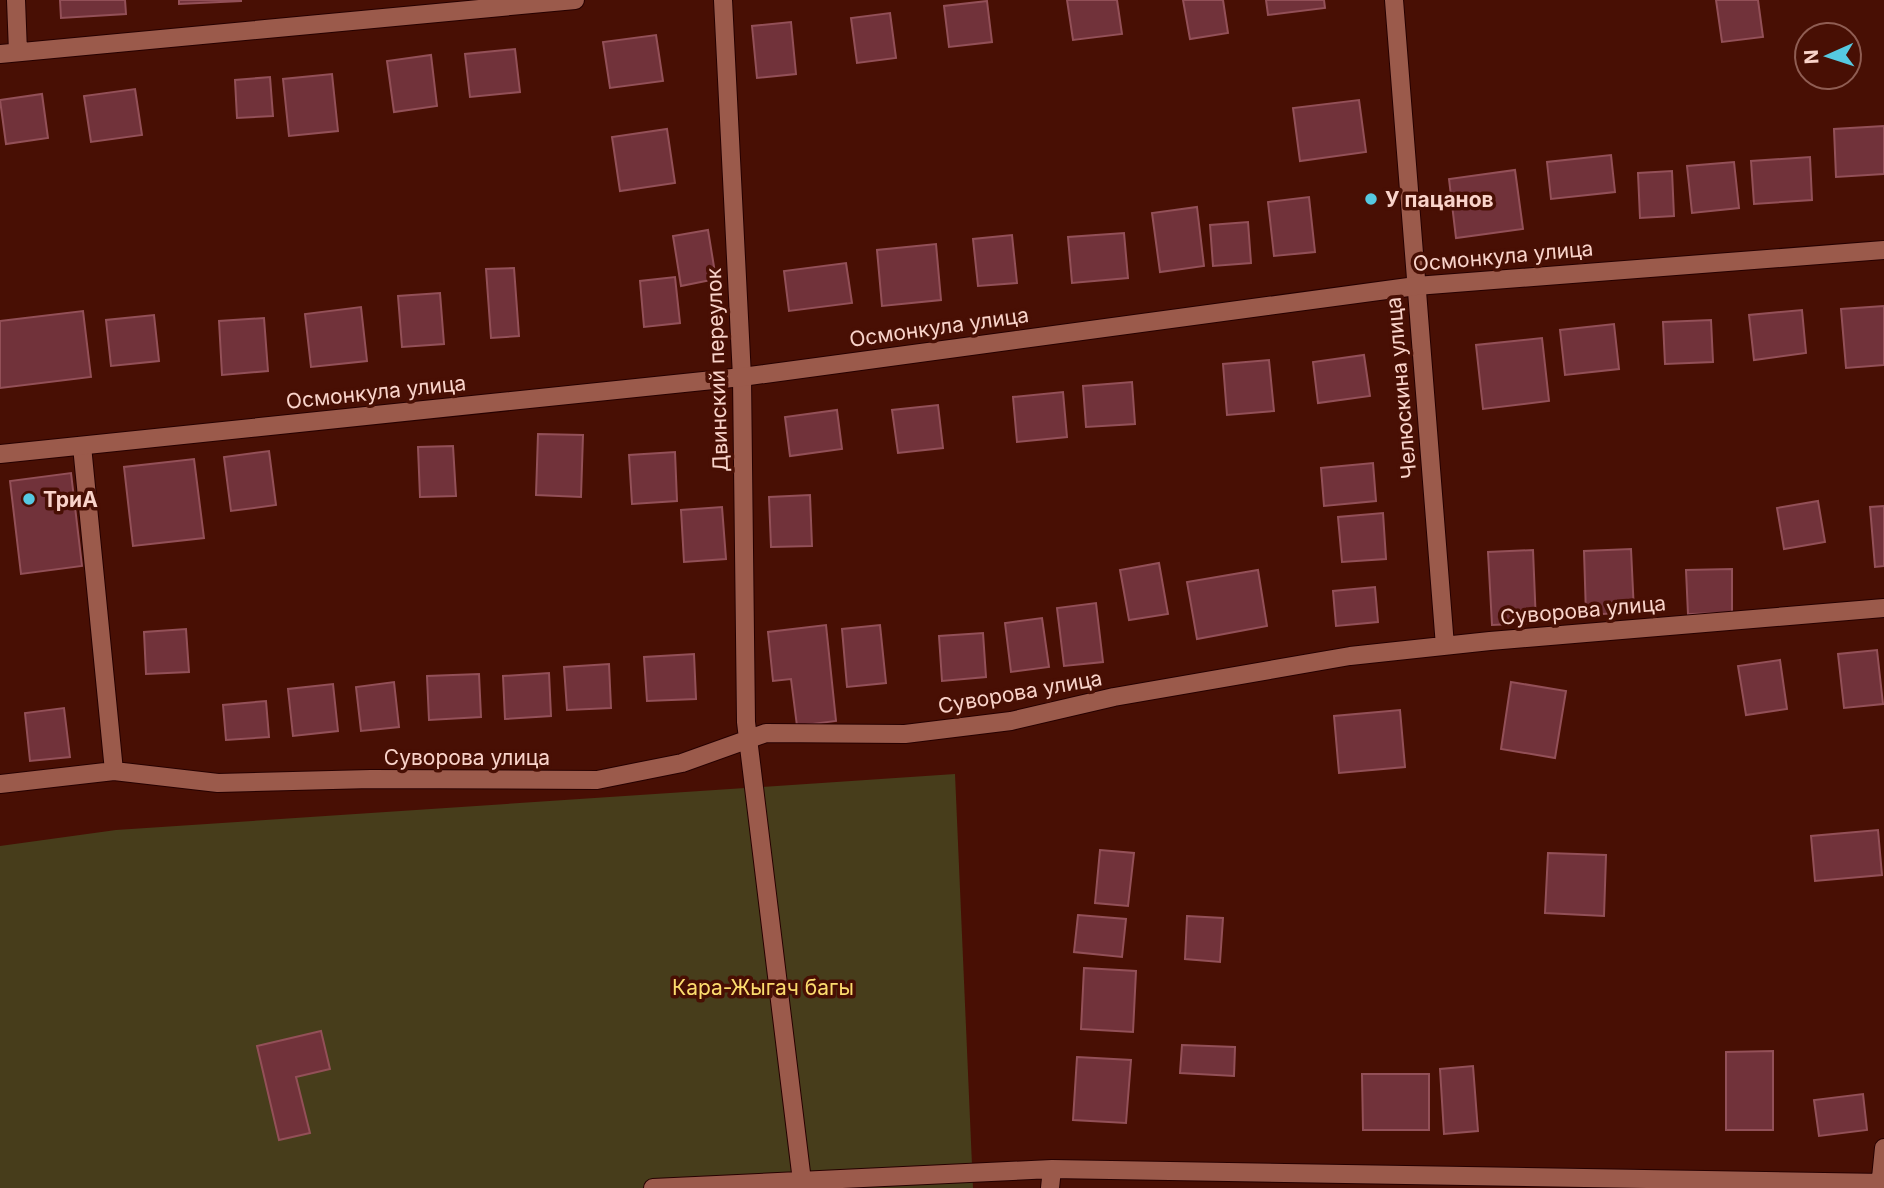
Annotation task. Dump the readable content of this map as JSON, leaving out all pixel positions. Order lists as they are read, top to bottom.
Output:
{
  "streets": {
    "street": [
      "Осмонкула улица",
      "Двинский переулок",
      "Челюскина улица",
      "Суворова улица"
    ]
  },
  "crossings": [
    ["Осмонкула улица", "Двинский переулок"],
    ["Осмонкула улица", "Челюскина улица"],
    ["Двинский переулок", "Суворова улица"],
    ["Челюскина улица", "Суворова улица"]
  ],
  "parks": ["Кара-Жыгач багы"],
  "places": ["У пацанов", "ТриА"],
  "north": "left"
}
